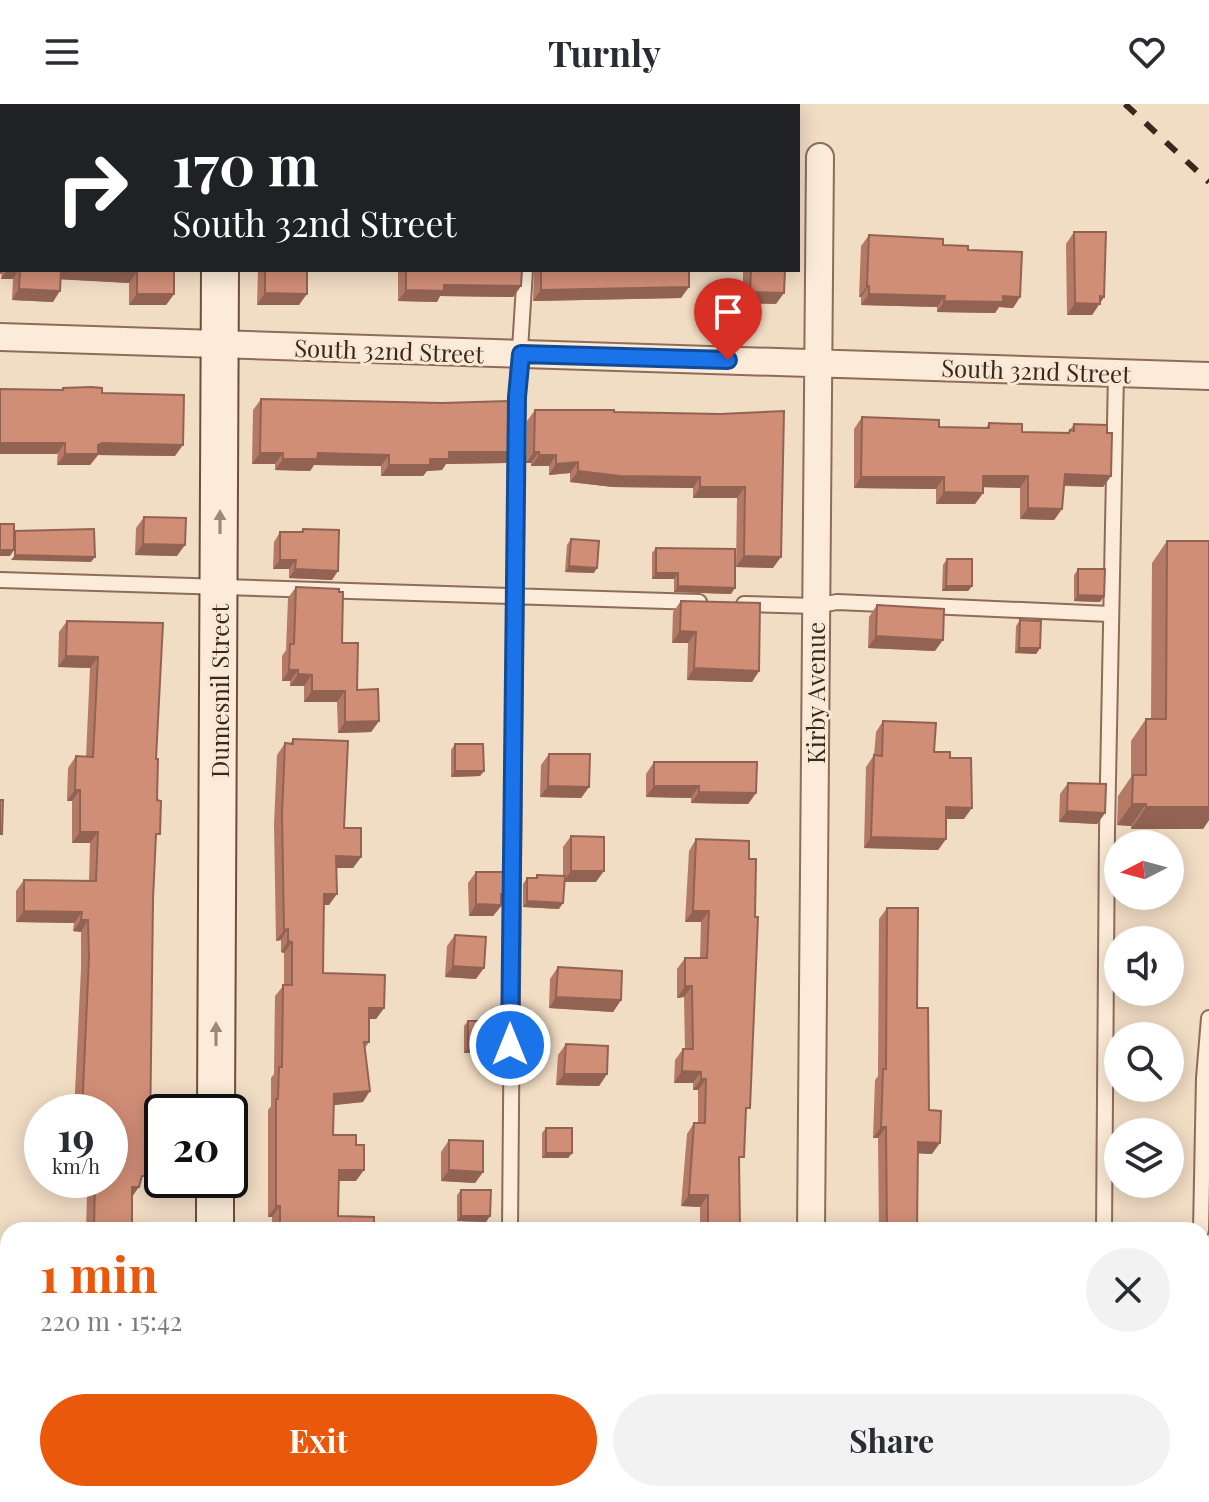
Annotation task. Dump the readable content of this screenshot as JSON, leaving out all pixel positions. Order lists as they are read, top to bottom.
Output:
{
  "streets": {
    "main road": ["Dumesnil Street"],
    "street": ["South 32nd Street", "Kirby Avenue"]
  },
  "crossings": [
    ["South 32nd Street", "Dumesnil Street"],
    ["South 32nd Street", "Kirby Avenue"]
  ],
  "one_way": ["Dumesnil Street"],
  "north": "left",
  "page": {
    "header": "Turnly",
    "turn": ["170 m", "South 32nd Street"],
    "speed": "19 km/h",
    "limit": "20",
    "heading": ["1 min", "220 m · 15:42"],
    "buttons": ["Exit", "Share"]
  }
}
